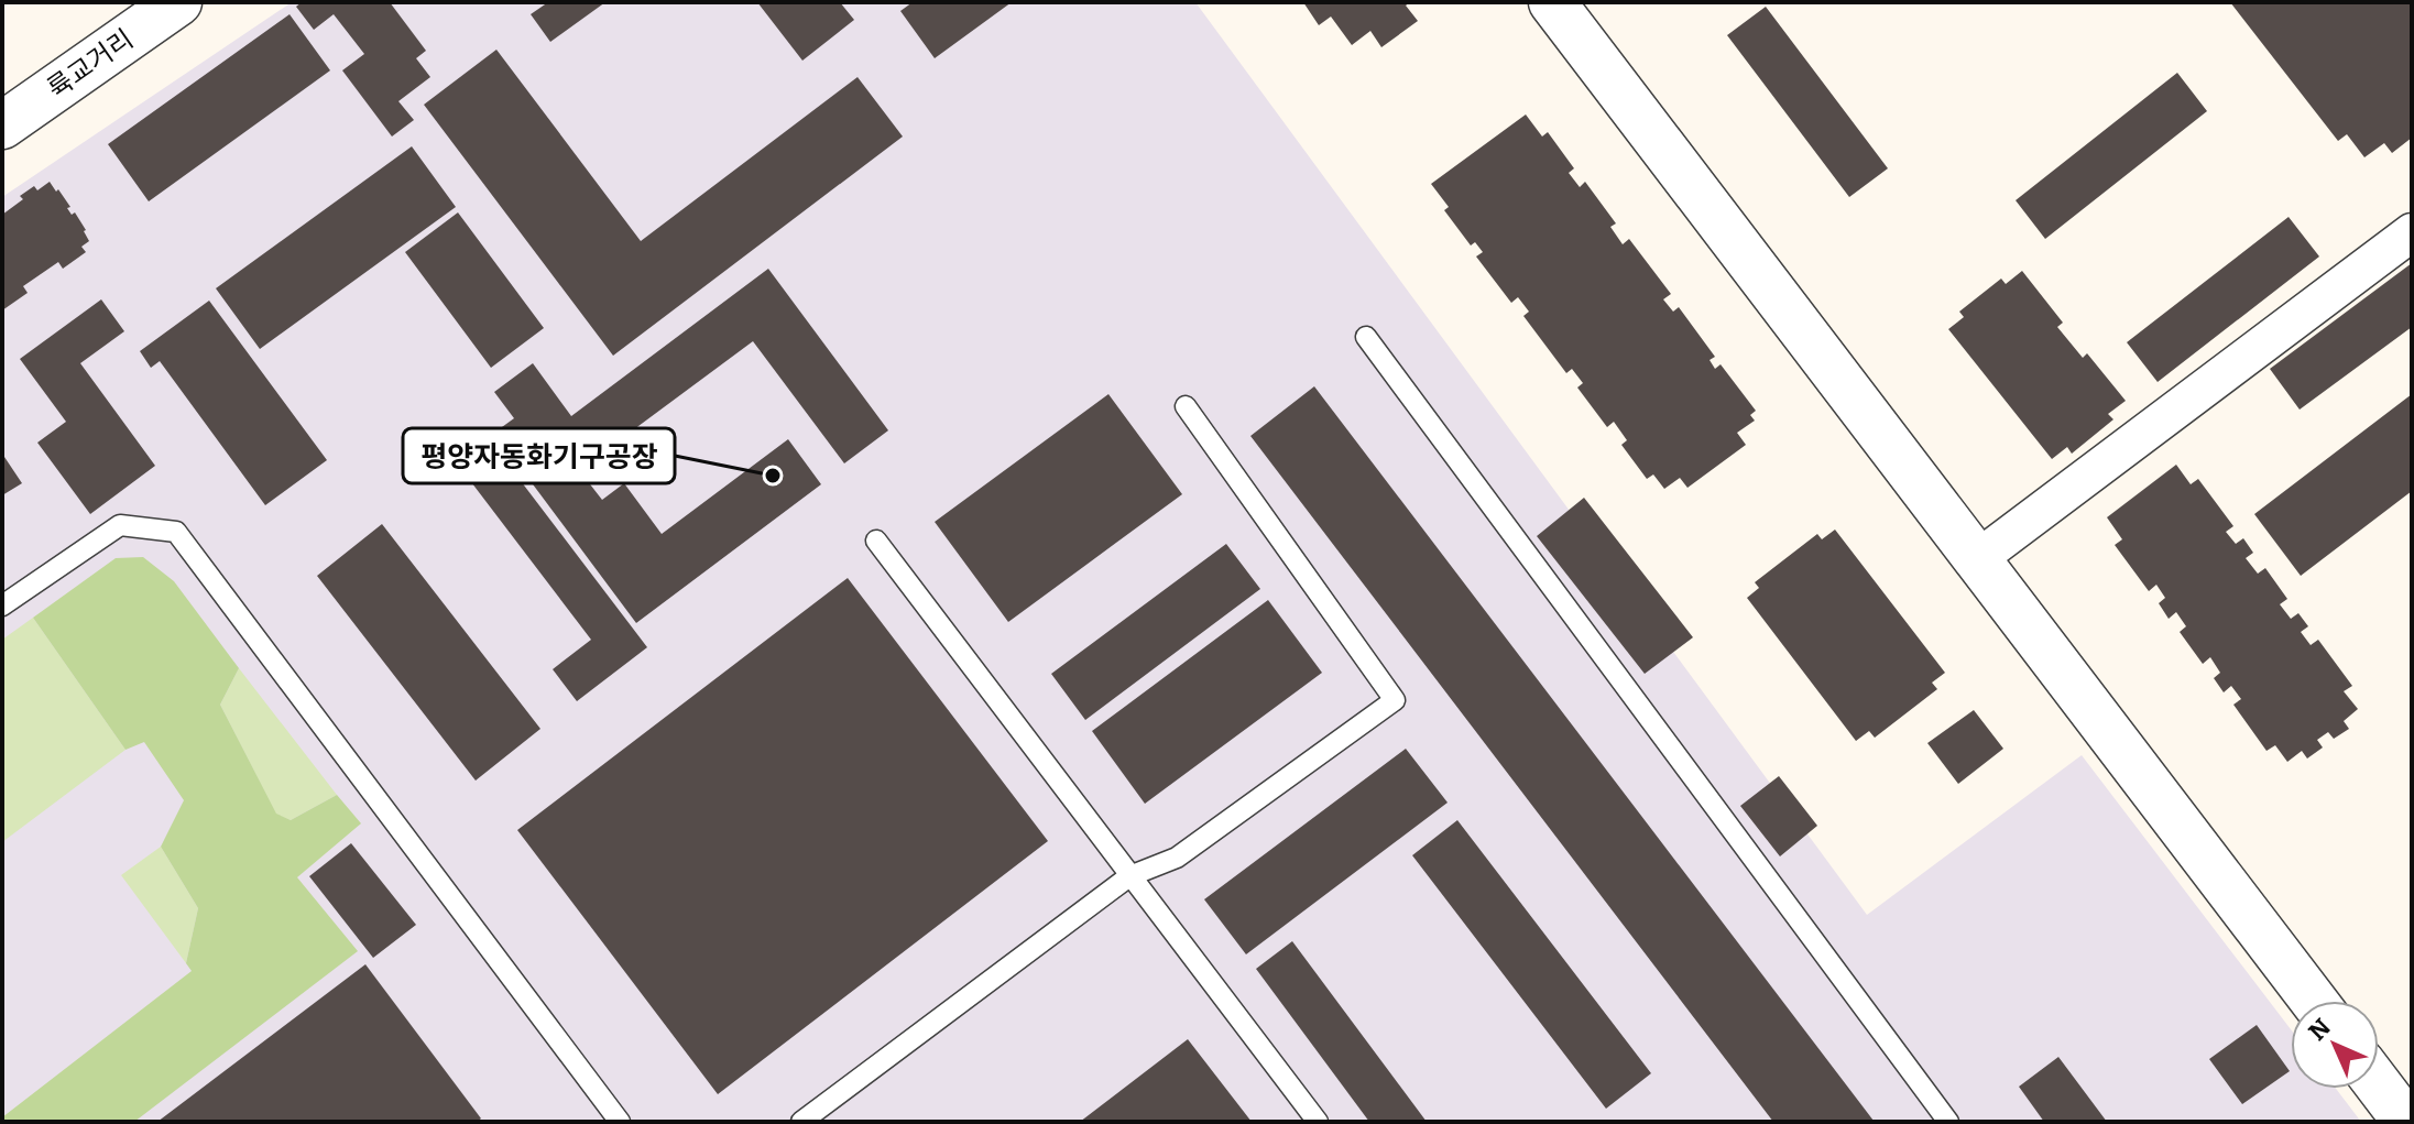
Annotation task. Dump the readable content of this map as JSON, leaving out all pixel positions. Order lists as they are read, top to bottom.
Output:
{
  "streets": {
    "street": ["륙교거리"]
  },
  "places": ["평양자동화기구공장"],
  "north": "top left"
}
